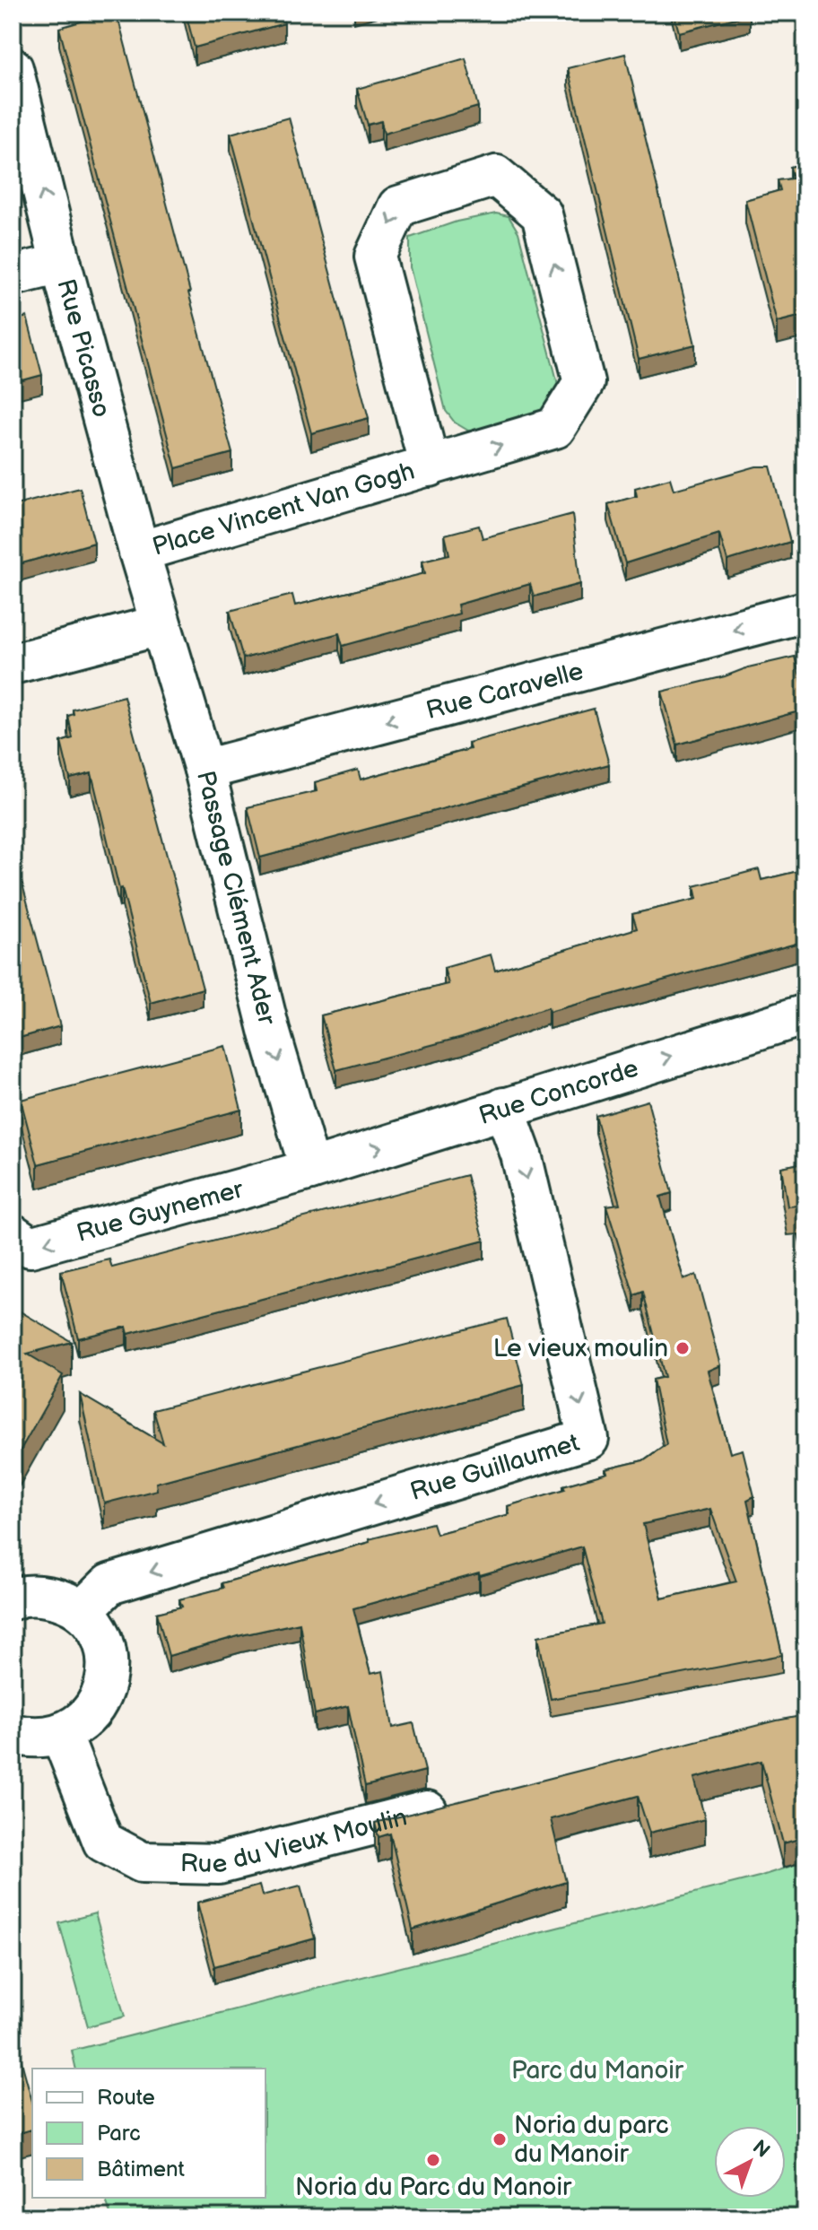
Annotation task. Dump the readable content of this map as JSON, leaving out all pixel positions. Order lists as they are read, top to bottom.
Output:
{
  "streets": {
    "street": [
      "Rue Picasso",
      "Place Vincent Van Gogh",
      "Rue Caravelle",
      "Passage Clément Ader",
      "Rue Concorde",
      "Rue Guynemer",
      "Rue Guillaumet",
      "Rue du Vieux Moulin"
    ]
  },
  "crossings": [
    ["Rue Picasso", "Place Vincent Van Gogh"],
    ["Rue Picasso", "Passage Clément Ader"],
    ["Rue Caravelle", "Passage Clément Ader"],
    ["Passage Clément Ader", "Rue Concorde"],
    ["Passage Clément Ader", "Rue Guynemer"],
    ["Rue Concorde", "Rue Guynemer"],
    ["Rue Concorde", "Rue Guillaumet"]
  ],
  "one_way": [
    "Rue Caravelle",
    "Passage Clément Ader",
    "Rue Concorde",
    "Rue Guynemer"
  ],
  "parks": ["Parc du Manoir"],
  "places": ["Le vieux moulin", "Noria du parc du Manoir", "Noria du Parc du Manoir"],
  "legend": ["Route", "Parc", "Bâtiment"],
  "north": "top right"
}
